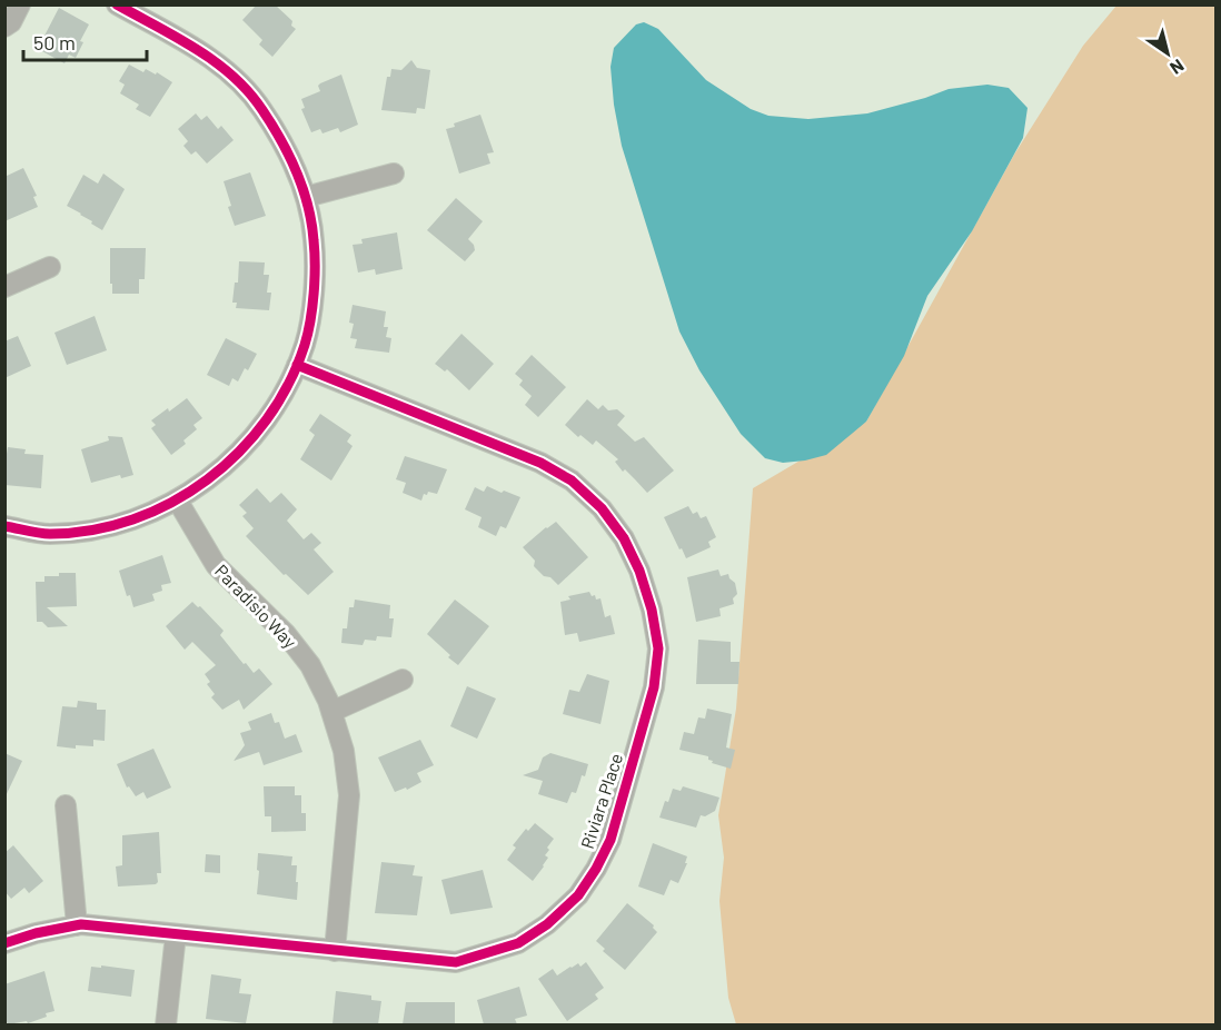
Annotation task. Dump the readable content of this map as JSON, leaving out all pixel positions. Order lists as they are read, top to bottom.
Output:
{
  "streets": {
    "street": ["Paradisio Way", "Riviara Place"]
  },
  "crossings": [
    ["Paradisio Way", "Riviara Place"]
  ],
  "scale_bar": "50 m",
  "north": "bottom right"
}
